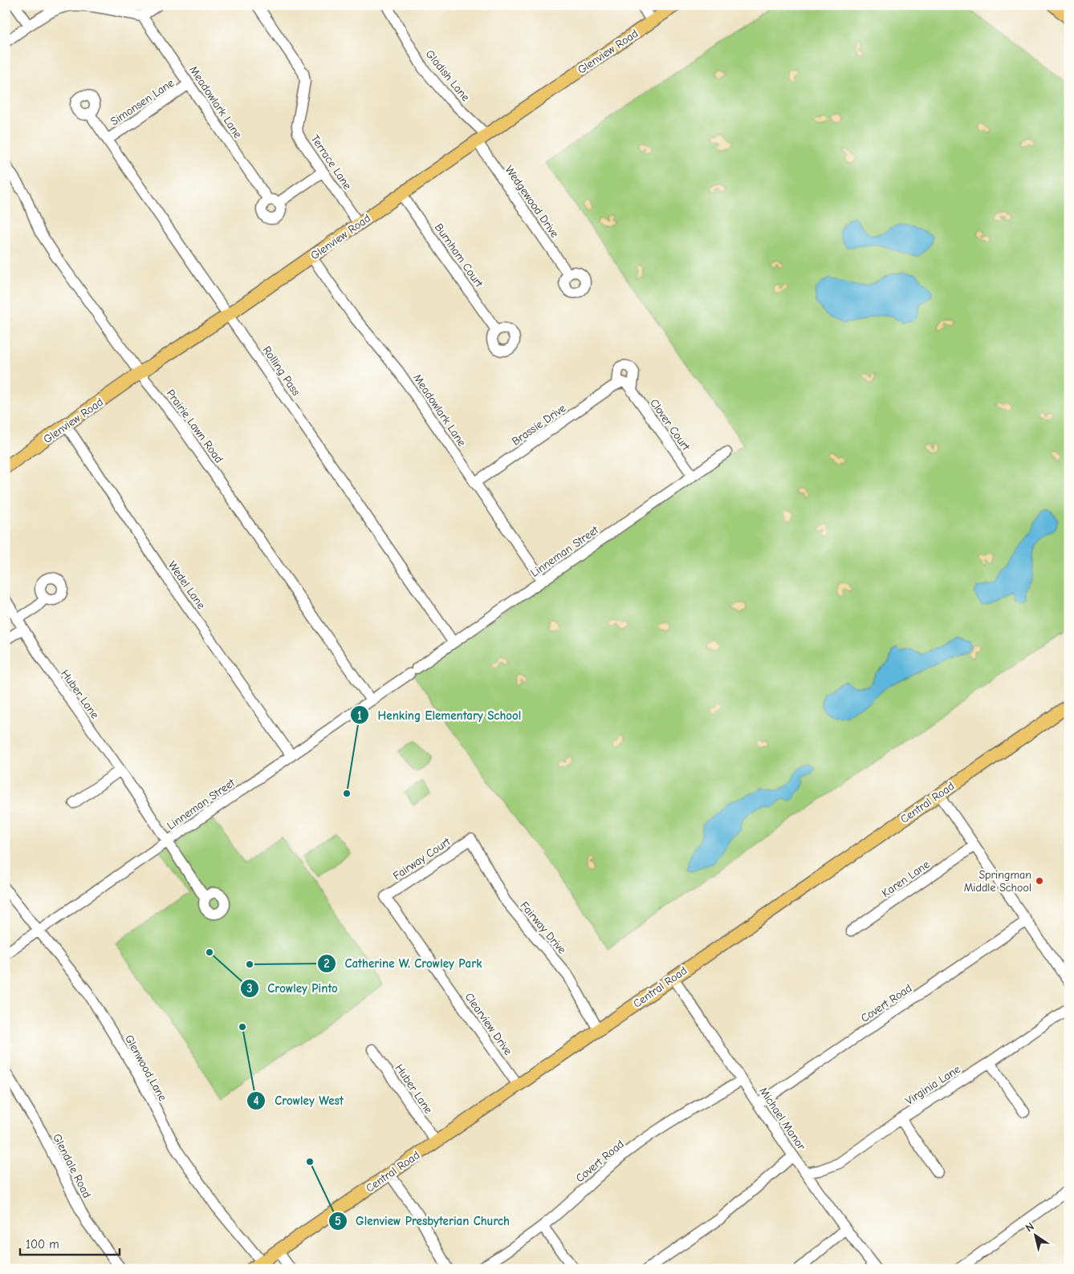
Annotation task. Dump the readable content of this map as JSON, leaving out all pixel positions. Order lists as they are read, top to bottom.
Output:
{
  "streets": {
    "main road": ["Glenview Road", "Central Road"],
    "street": [
      "Gladish Lane",
      "Simonsen Lane",
      "Meadowlark Lane",
      "Terrace Lane",
      "Wedgewood Drive",
      "Burnham Court",
      "Rolling Pass",
      "Brassie Drive",
      "Clover Court",
      "Prairie Lawn Road",
      "Linneman Street",
      "Wedel Lane",
      "Huber Lane",
      "Fairway Court",
      "Karen Lane",
      "Fairway Drive",
      "Covert Road",
      "Clearview Drive",
      "Glenwood Lane",
      "Virginia Lane",
      "Michael Manor",
      "Glendale Road"
    ]
  },
  "crossings": [
    ["Glenview Road", "Gladish Lane"],
    ["Glenview Road", "Meadowlark Lane"],
    ["Glenview Road", "Terrace Lane"],
    ["Glenview Road", "Wedgewood Drive"],
    ["Glenview Road", "Burnham Court"],
    ["Glenview Road", "Rolling Pass"],
    ["Glenview Road", "Prairie Lawn Road"],
    ["Glenview Road", "Wedel Lane"],
    ["Gladish Lane", "Wedgewood Drive"],
    ["Simonsen Lane", "Meadowlark Lane"],
    ["Simonsen Lane", "Rolling Pass"],
    ["Meadowlark Lane", "Terrace Lane"],
    ["Meadowlark Lane", "Brassie Drive"],
    ["Meadowlark Lane", "Linneman Street"],
    ["Rolling Pass", "Linneman Street"],
    ["Clover Court", "Linneman Street"],
    ["Prairie Lawn Road", "Linneman Street"],
    ["Linneman Street", "Wedel Lane"],
    ["Linneman Street", "Huber Lane"],
    ["Linneman Street", "Glenwood Lane"],
    ["Huber Lane", "Central Road"],
    ["Central Road", "Fairway Drive"],
    ["Central Road", "Clearview Drive"],
    ["Central Road", "Glenwood Lane"],
    ["Central Road", "Michael Manor"],
    ["Fairway Court", "Fairway Drive"],
    ["Fairway Court", "Clearview Drive"],
    ["Covert Road", "Michael Manor"],
    ["Virginia Lane", "Michael Manor"]
  ],
  "places": [
    "Henking Elementary School",
    "Springman Middle School",
    "Crowley Pinto",
    "Catherine W. Crowley Park",
    "Crowley West",
    "Glenview Presbyterian Church"
  ],
  "scale_bar": "100 m",
  "north": "top left"
}
